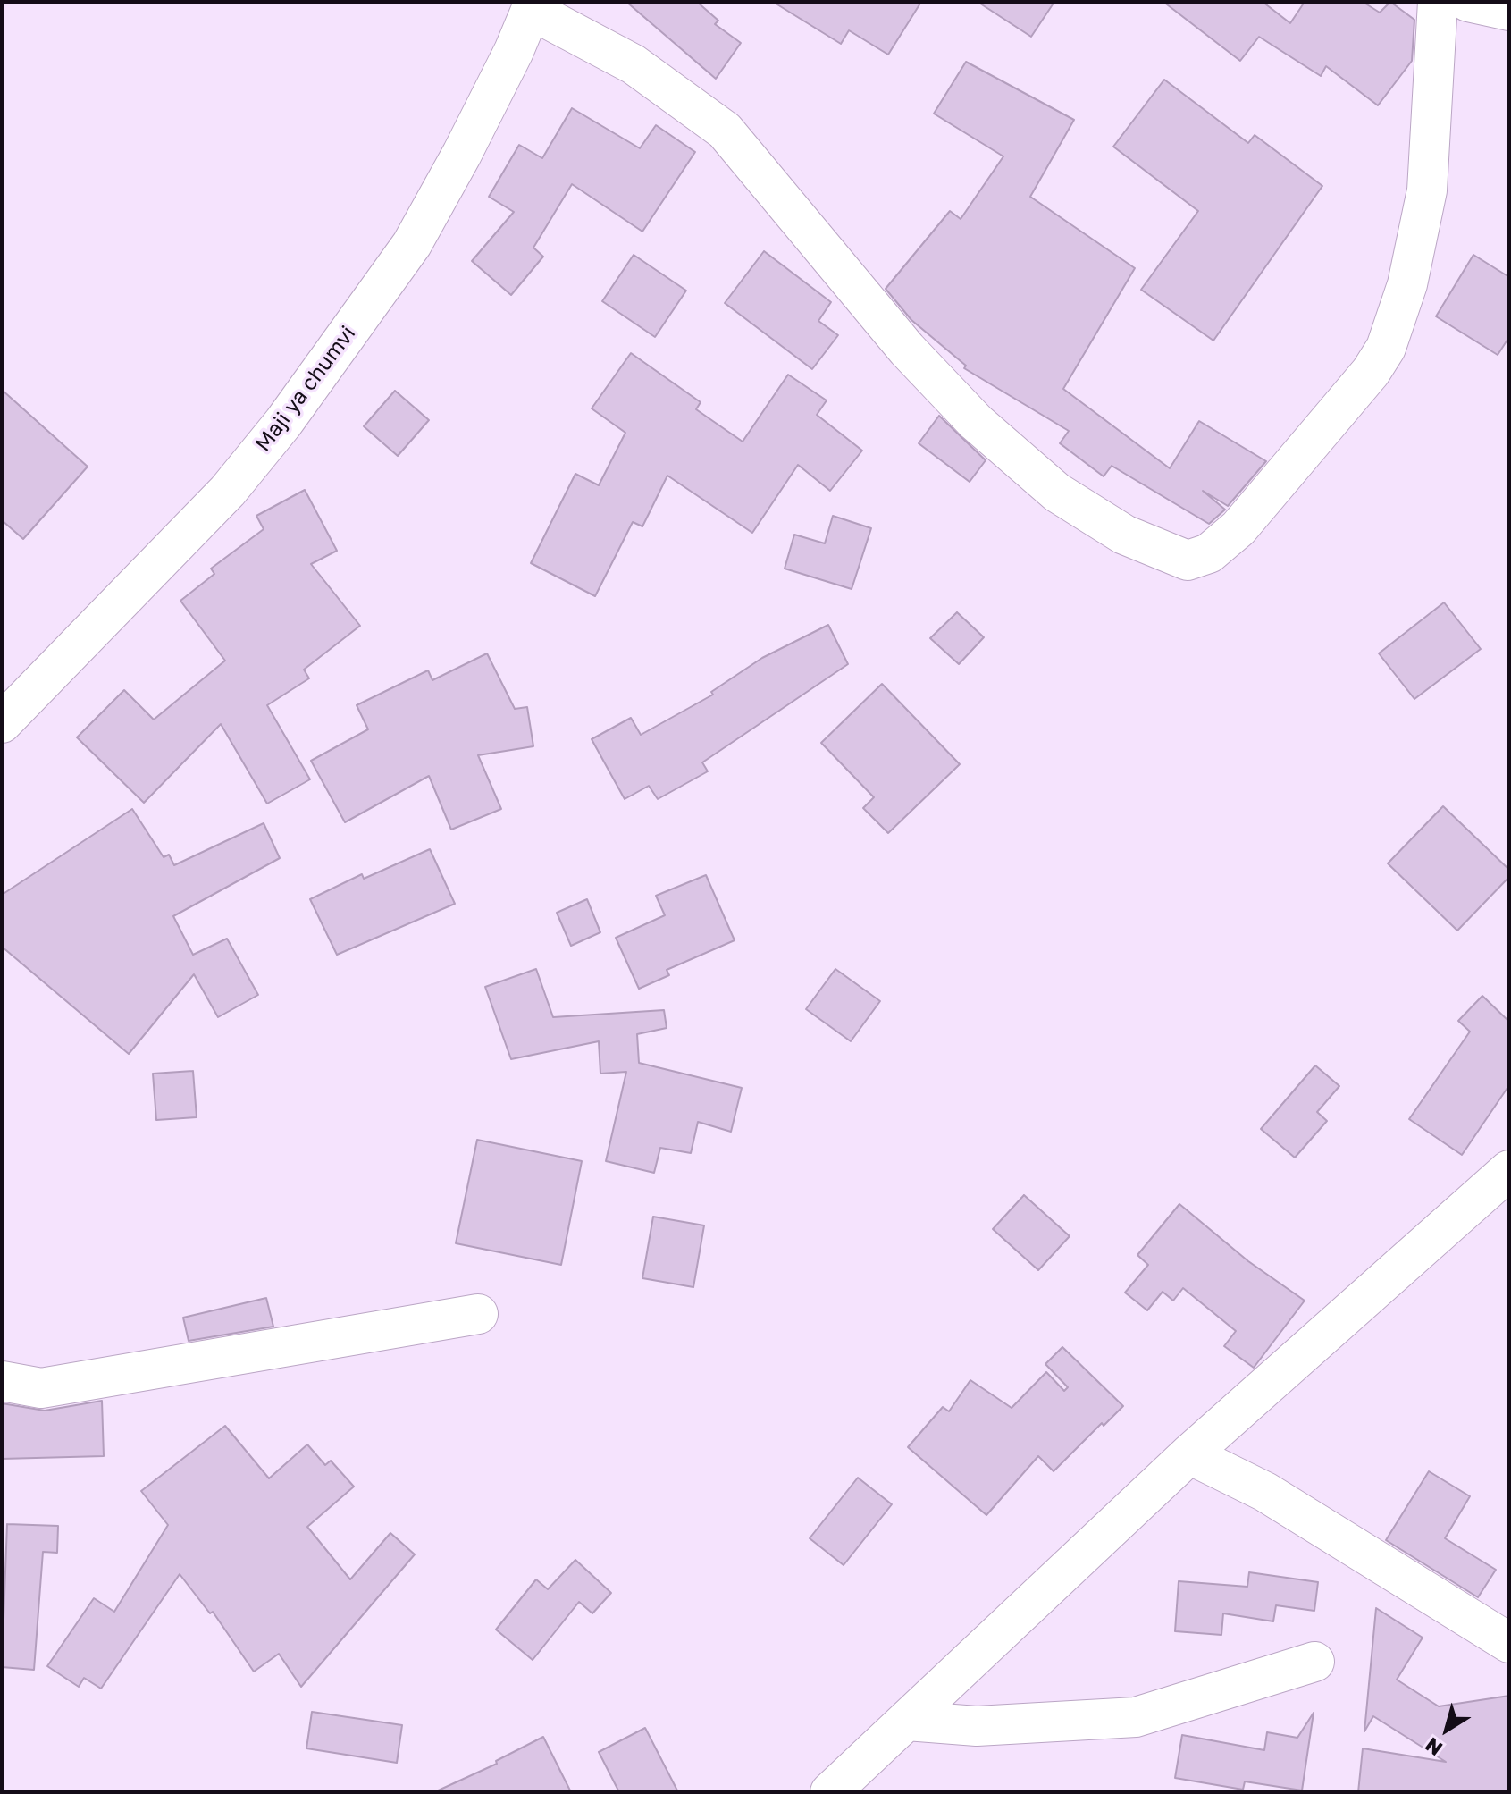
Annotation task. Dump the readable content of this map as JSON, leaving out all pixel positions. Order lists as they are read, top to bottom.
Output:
{
  "streets": {
    "street": ["Maji ya chumvi"]
  },
  "north": "bottom left"
}
